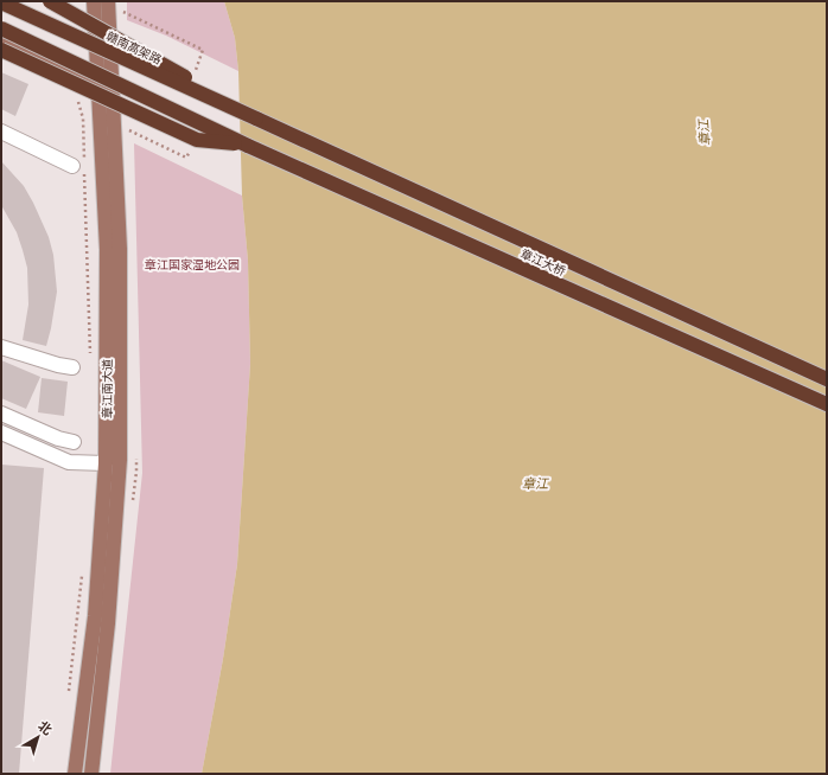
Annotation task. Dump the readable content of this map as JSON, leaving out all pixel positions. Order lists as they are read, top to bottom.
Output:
{
  "streets": {
    "highway": ["赣南高架路", "章江大桥"],
    "main road": ["章江南大道"]
  },
  "crossings": [
    ["赣南高架路", "章江大桥"]
  ],
  "water": ["章江"],
  "parks": ["章江国家湿地公园"],
  "north": "top right"
}
